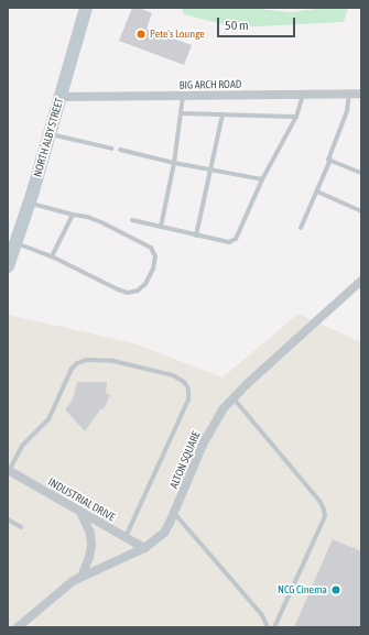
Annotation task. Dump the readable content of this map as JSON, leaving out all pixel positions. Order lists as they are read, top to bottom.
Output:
{
  "streets": {
    "street": [
      "BIG ARCH ROAD",
      "NORTH ALBY STREET",
      "ALTON SQUARE",
      "INDUSTRIAL DRIVE"
    ]
  },
  "crossings": [
    ["BIG ARCH ROAD", "NORTH ALBY STREET"],
    ["ALTON SQUARE", "INDUSTRIAL DRIVE"]
  ],
  "places": ["Pete's Lounge", "NCG Cinema"],
  "scale_bar": "50 m"
}
